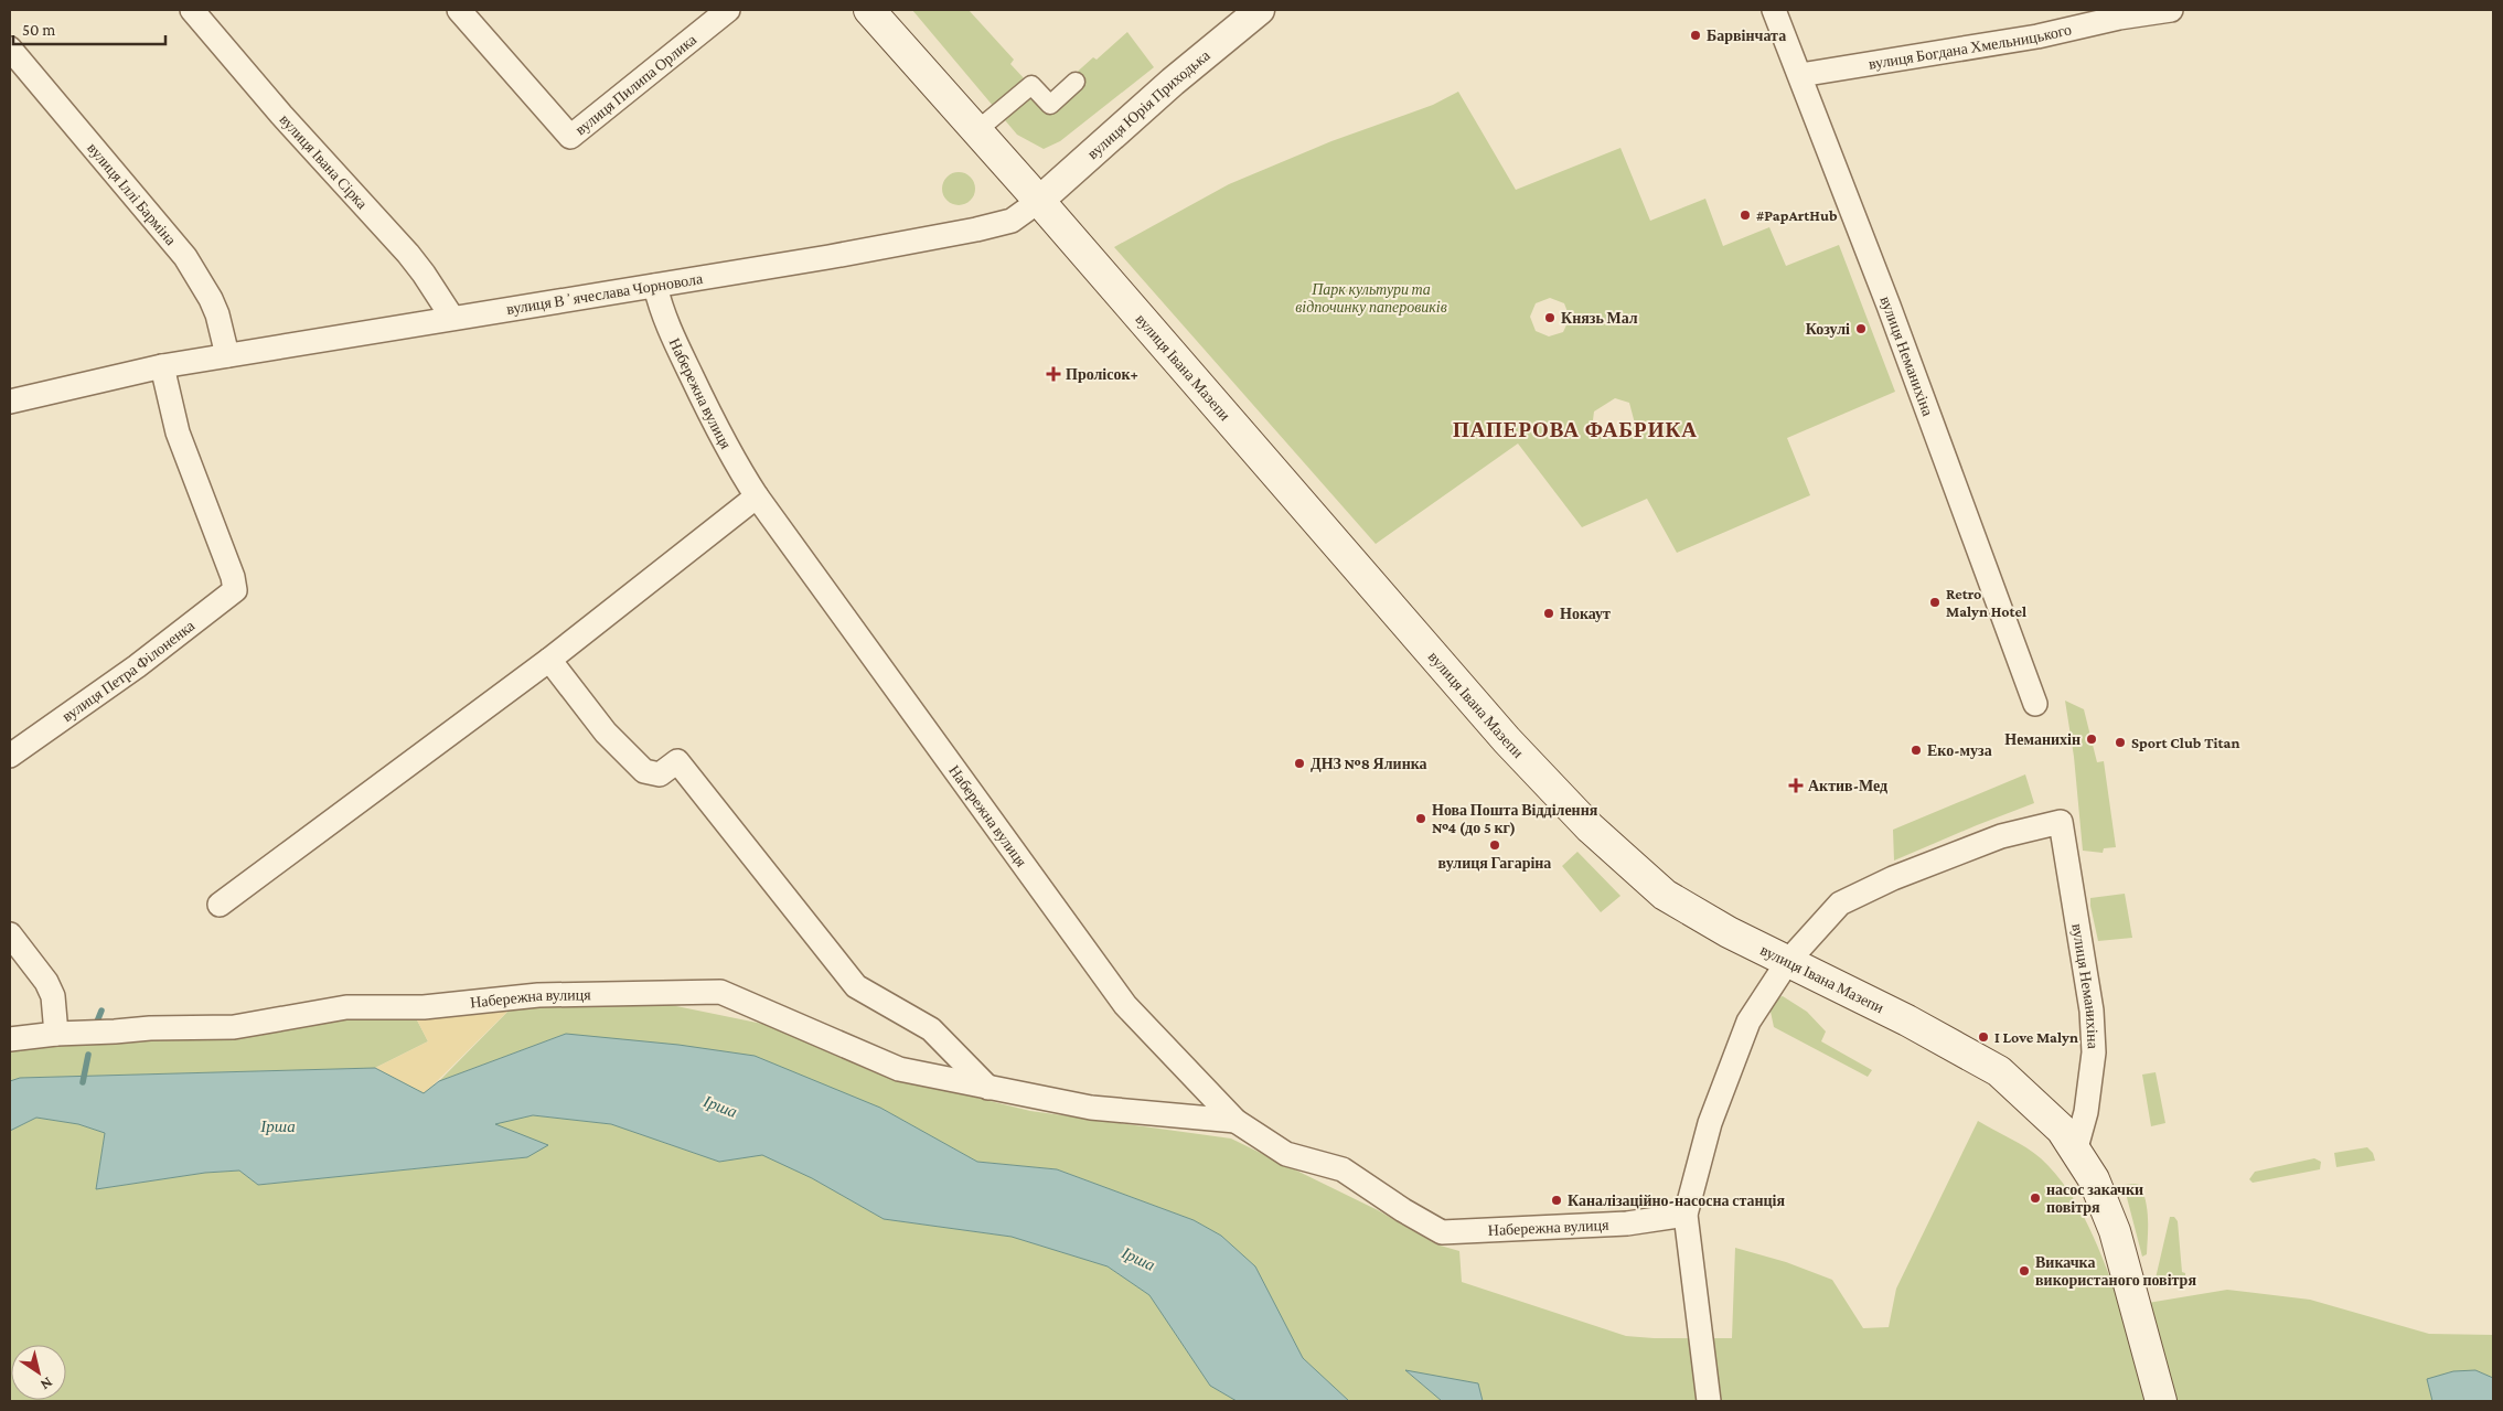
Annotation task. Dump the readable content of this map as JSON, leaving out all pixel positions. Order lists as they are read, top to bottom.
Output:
{
  "streets": {
    "main road": ["вулиця Івана Мазепи"],
    "street": [
      "вулиця Богдана Хмельницького",
      "вулиця Пилипа Орлика",
      "вулиця Юрія Приходька",
      "вулиця Івана Сірка",
      "вулиця Іллі Барміна",
      "вулиця Вʼячеслава Чорновола",
      "вулиця Неманихіна",
      "Набережна вулиця",
      "вулиця Петра Філоненка"
    ]
  },
  "crossings": [
    ["вулиця Богдана Хмельницького", "вулиця Неманихіна"],
    ["вулиця Юрія Приходька", "вулиця Вʼячеслава Чорновола"],
    ["вулиця Юрія Приходька", "вулиця Івана Мазепи"],
    ["вулиця Івана Сірка", "вулиця Вʼячеслава Чорновола"],
    ["вулиця Іллі Барміна", "вулиця Вʼячеслава Чорновола"],
    ["вулиця Вʼячеслава Чорновола", "вулиця Івана Мазепи"],
    ["вулиця Вʼячеслава Чорновола", "Набережна вулиця"],
    ["вулиця Вʼячеслава Чорновола", "вулиця Петра Філоненка"],
    ["вулиця Неманихіна", "вулиця Івана Мазепи"]
  ],
  "districts": ["ПАПЕРОВА ФАБРИКА"],
  "water": ["Ірша"],
  "parks": ["Парк культури та відпочинку паперовиків"],
  "places": {
    "other": [
      "Барвінчата",
      "#PapArtHub",
      "Князь Мал",
      "Козулі",
      "Retro Malyn Hotel",
      "Нокаут",
      "Неманихін",
      "Sport Club Titan",
      "Еко-муза",
      "ДНЗ №8 Ялинка",
      "Нова Пошта Відділення №4 (до 5 кг)",
      "вулиця Гагаріна",
      "I Love Malyn",
      "насос закачки повітря",
      "Каналізаційно-насосна станція",
      "Викачка використаного повітря"
    ],
    "health": ["Пролісок+", "Актив-Мед"]
  },
  "scale_bar": "50 m",
  "north": "bottom right"
}
